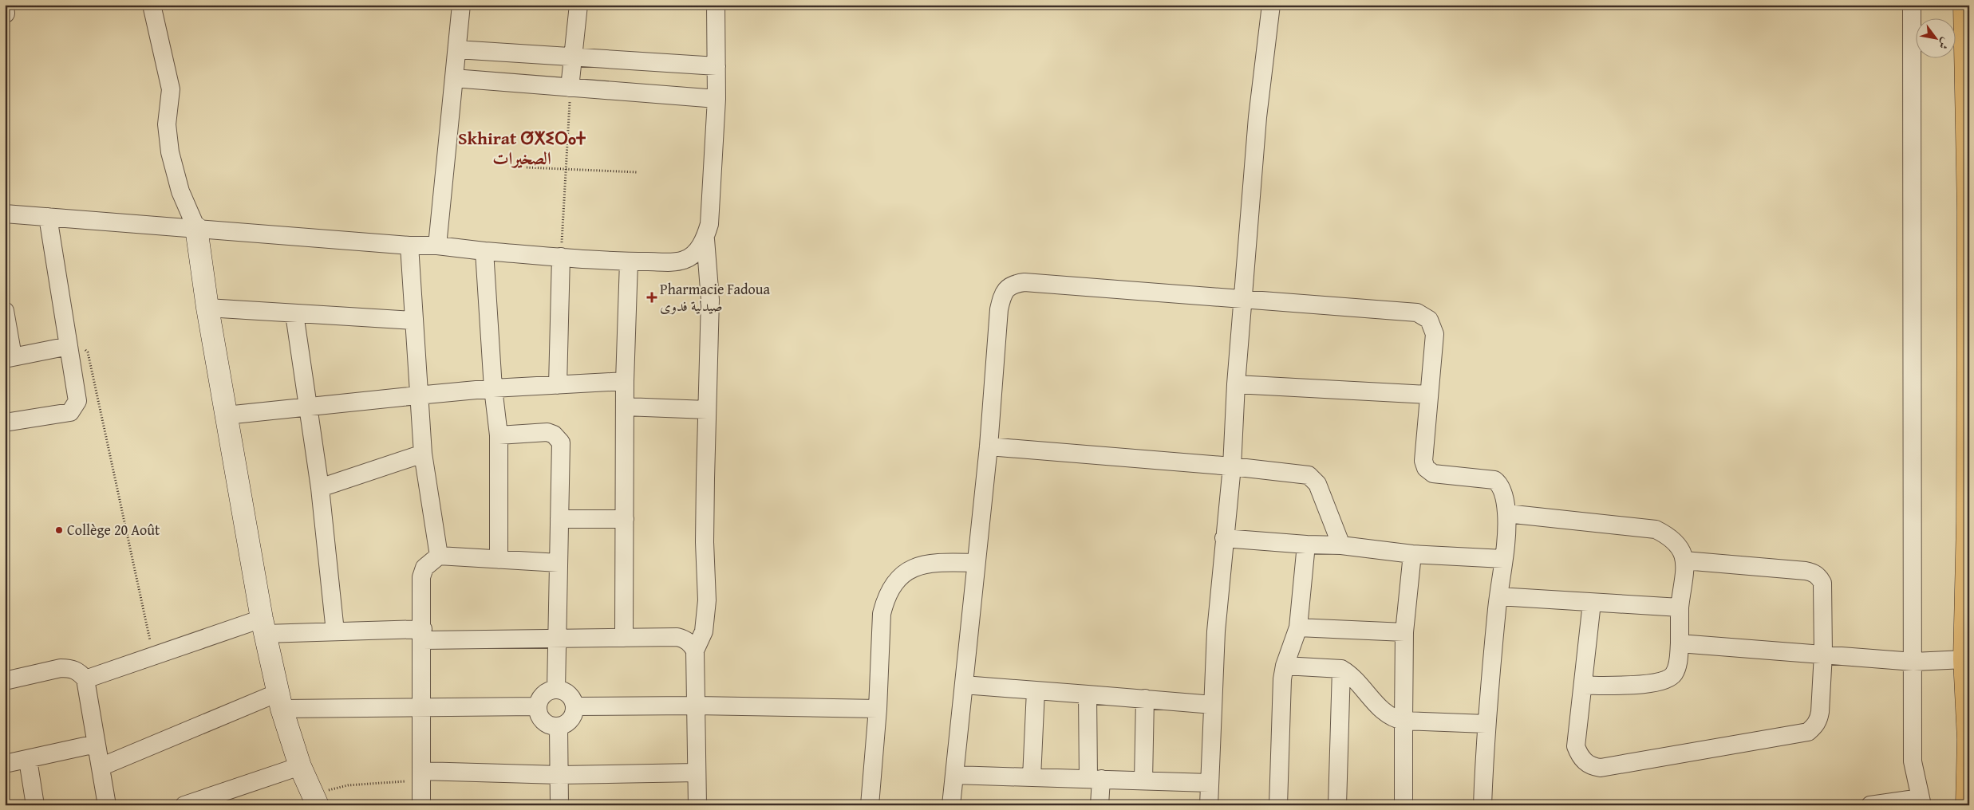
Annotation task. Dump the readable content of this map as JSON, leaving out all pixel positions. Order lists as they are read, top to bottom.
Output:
{
  "districts": ["Skhirat ⵚⵅⵉⵔⴰⵜ الصخيرات"],
  "places": {
    "health": ["Pharmacie Fadoua صيدلية فدوى"],
    "other": ["Collège 20 Août"]
  },
  "north": "bottom right"
}
